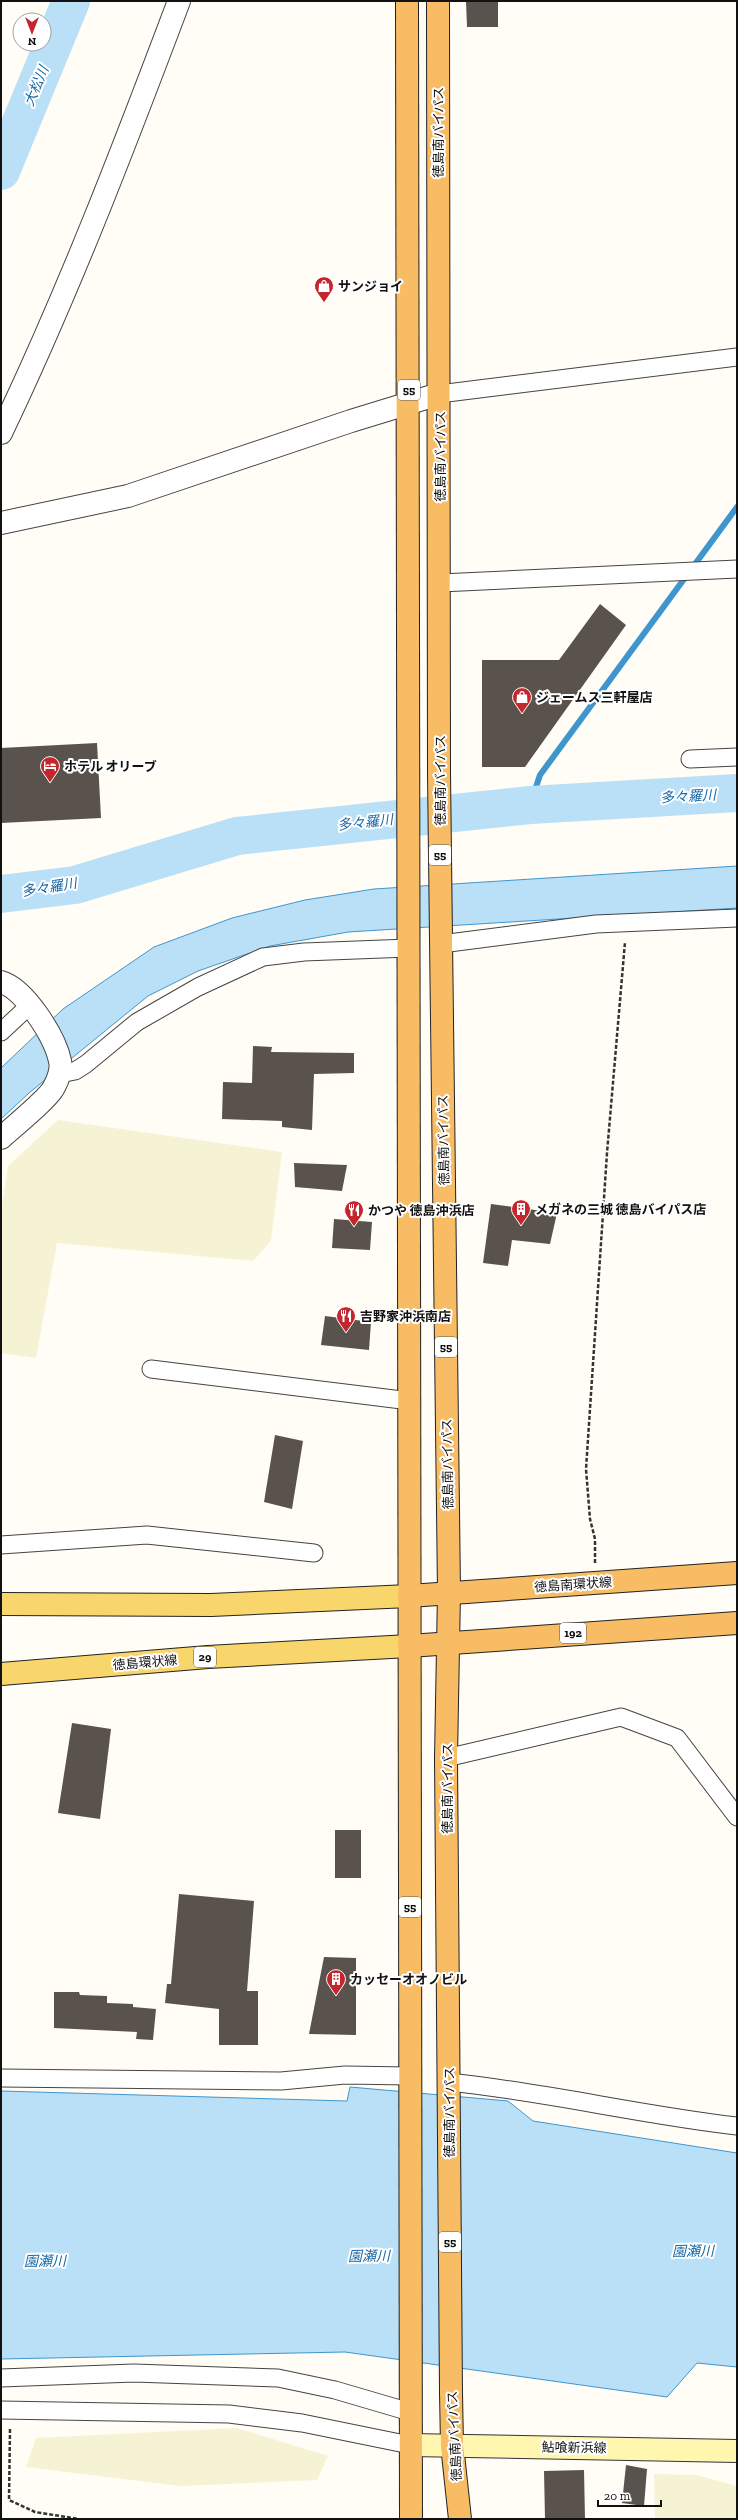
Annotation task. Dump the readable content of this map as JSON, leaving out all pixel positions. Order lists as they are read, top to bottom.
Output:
{
  "streets": {
    "highway": [
      "徳島南バイパス",
      "55",
      "徳島南環状線",
      "192"
    ],
    "main road": ["29", "徳島環状線", "鮎喰新浜線"]
  },
  "crossings": [
    ["徳島南バイパス", "徳島南環状線"],
    ["徳島南バイパス", "192"],
    ["徳島南バイパス", "鮎喰新浜線"],
    ["55", "徳島南環状線"],
    ["55", "192"],
    ["55", "徳島環状線"],
    ["55", "鮎喰新浜線"],
    ["192", "徳島環状線"]
  ],
  "water": ["大松川", "多々羅川", "園瀬川"],
  "places": {
    "shop": ["サンジョイ", "ジェームス三軒屋店"],
    "hotel": ["ホテル オリーブ"],
    "building": ["メガネの三城 徳島バイパス店", "カッセーオオノビル"],
    "restaurant": ["かつや 徳島沖浜店", "吉野家沖浜南店"]
  },
  "scale_bar": "20 m",
  "north": "bottom"
}
